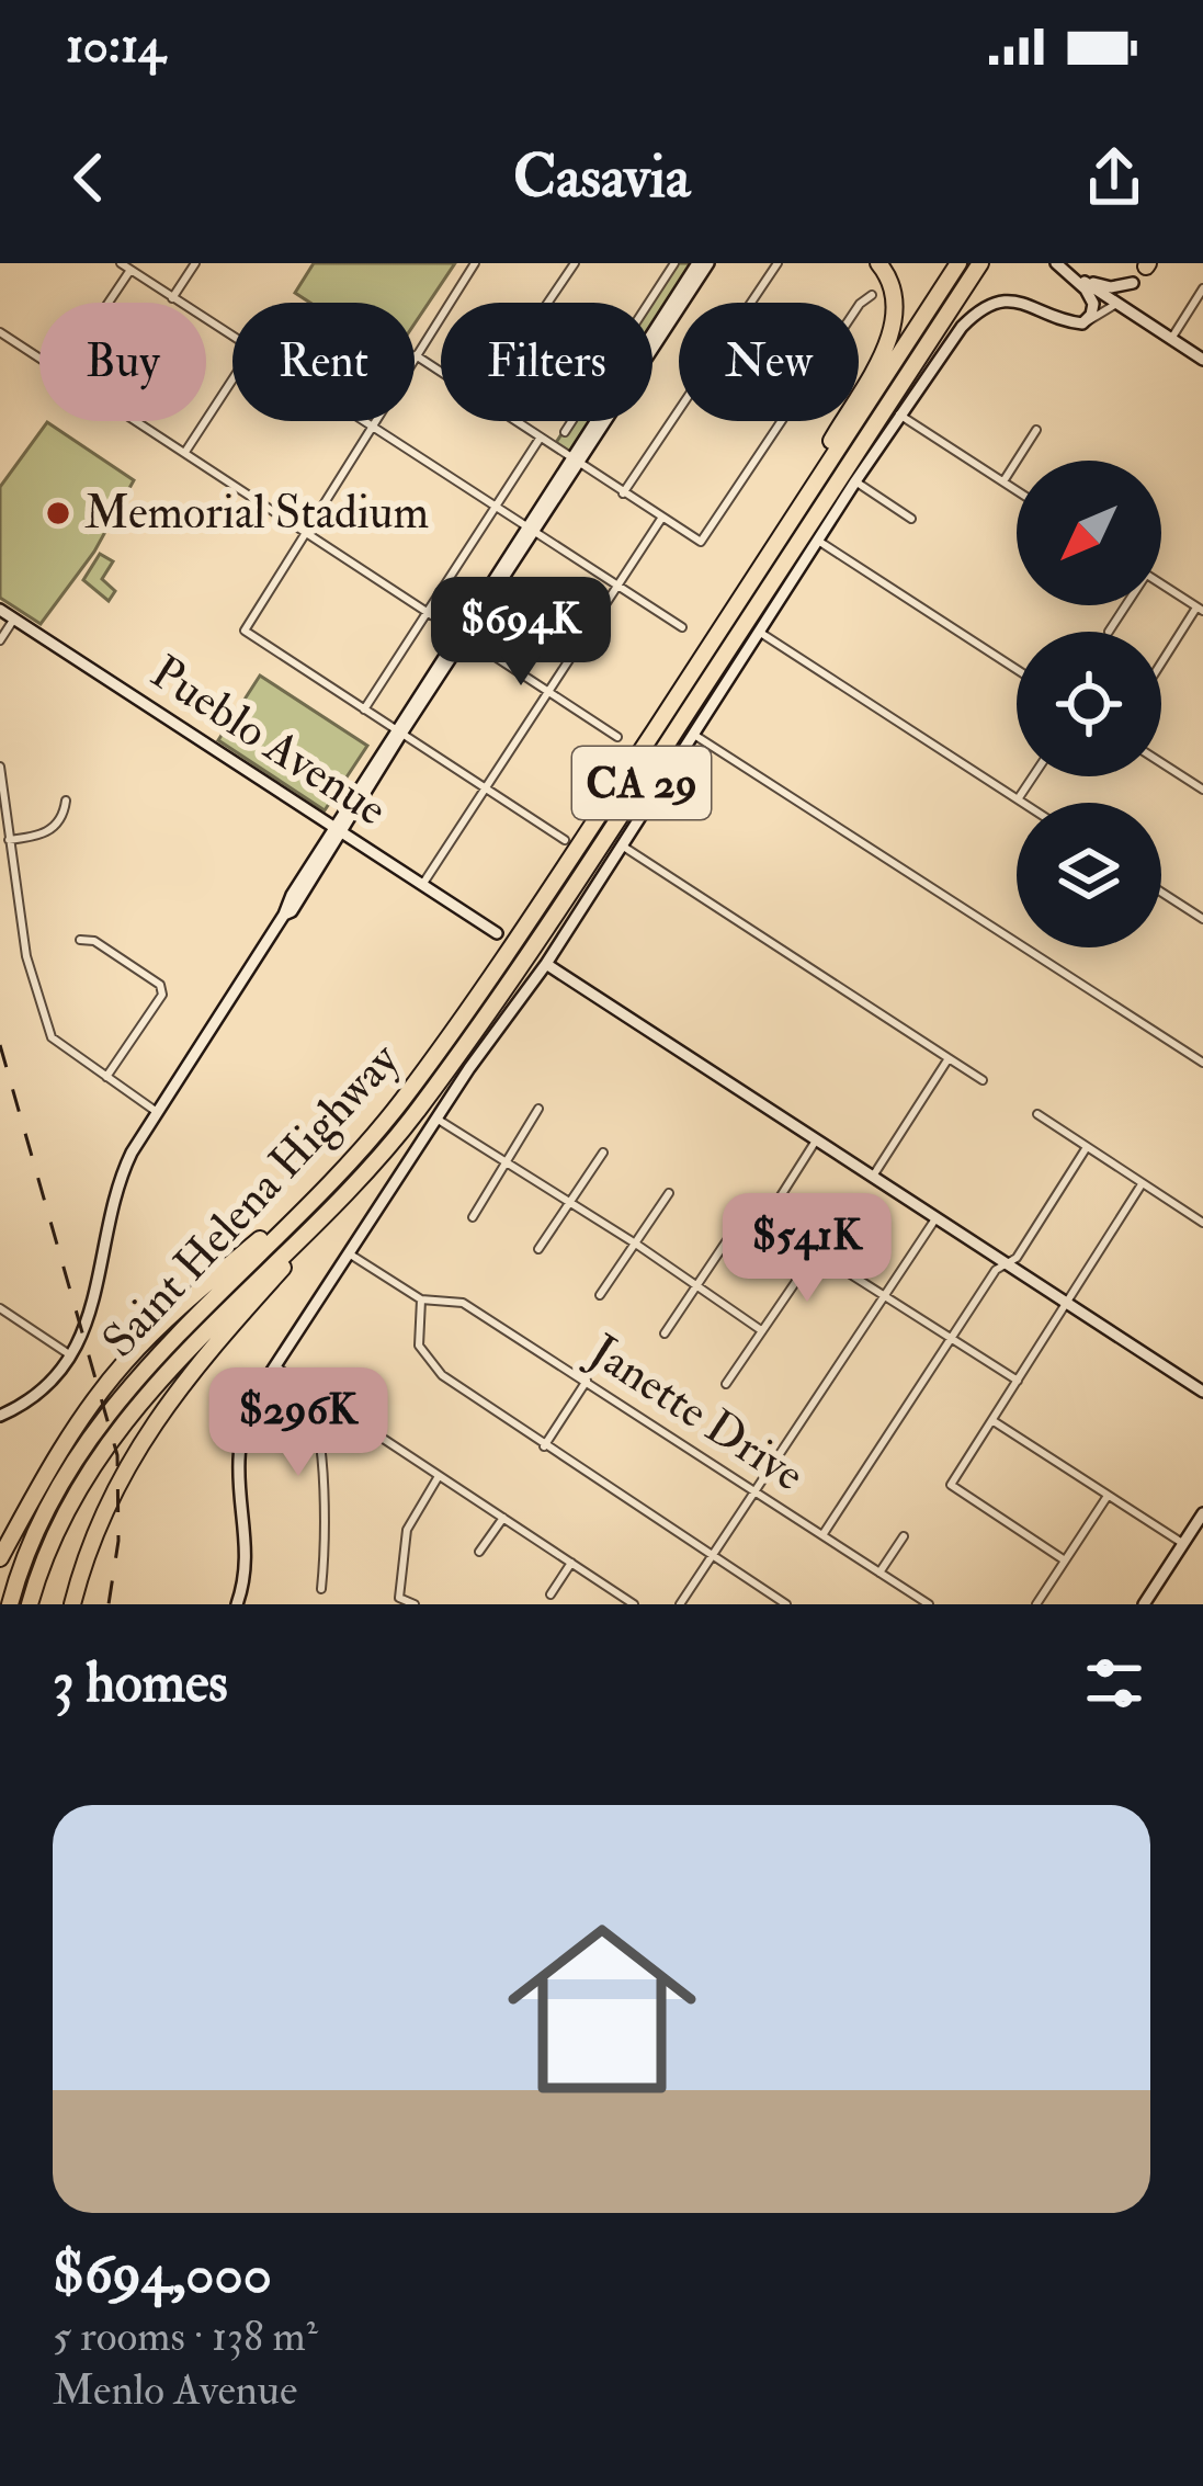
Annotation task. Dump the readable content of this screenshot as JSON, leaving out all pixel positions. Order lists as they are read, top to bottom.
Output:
{
  "streets": {
    "highway": ["CA 29", "Saint Helena Highway"],
    "street": ["Pueblo Avenue", "Janette Drive"]
  },
  "places": ["Memorial Stadium"],
  "north": "bottom left",
  "page": {
    "status": "10:14",
    "header": "Casavia",
    "chip": [
      "Buy",
      "Rent",
      "Filters",
      "New"
    ],
    "price": ["$694K", "$541K", "$296K"],
    "heading": "3 homes",
    "list": [
      {
        "name": "$694,000",
        "note": "5 rooms · 138 m² · Menlo Avenue"
      }
    ]
  }
}
